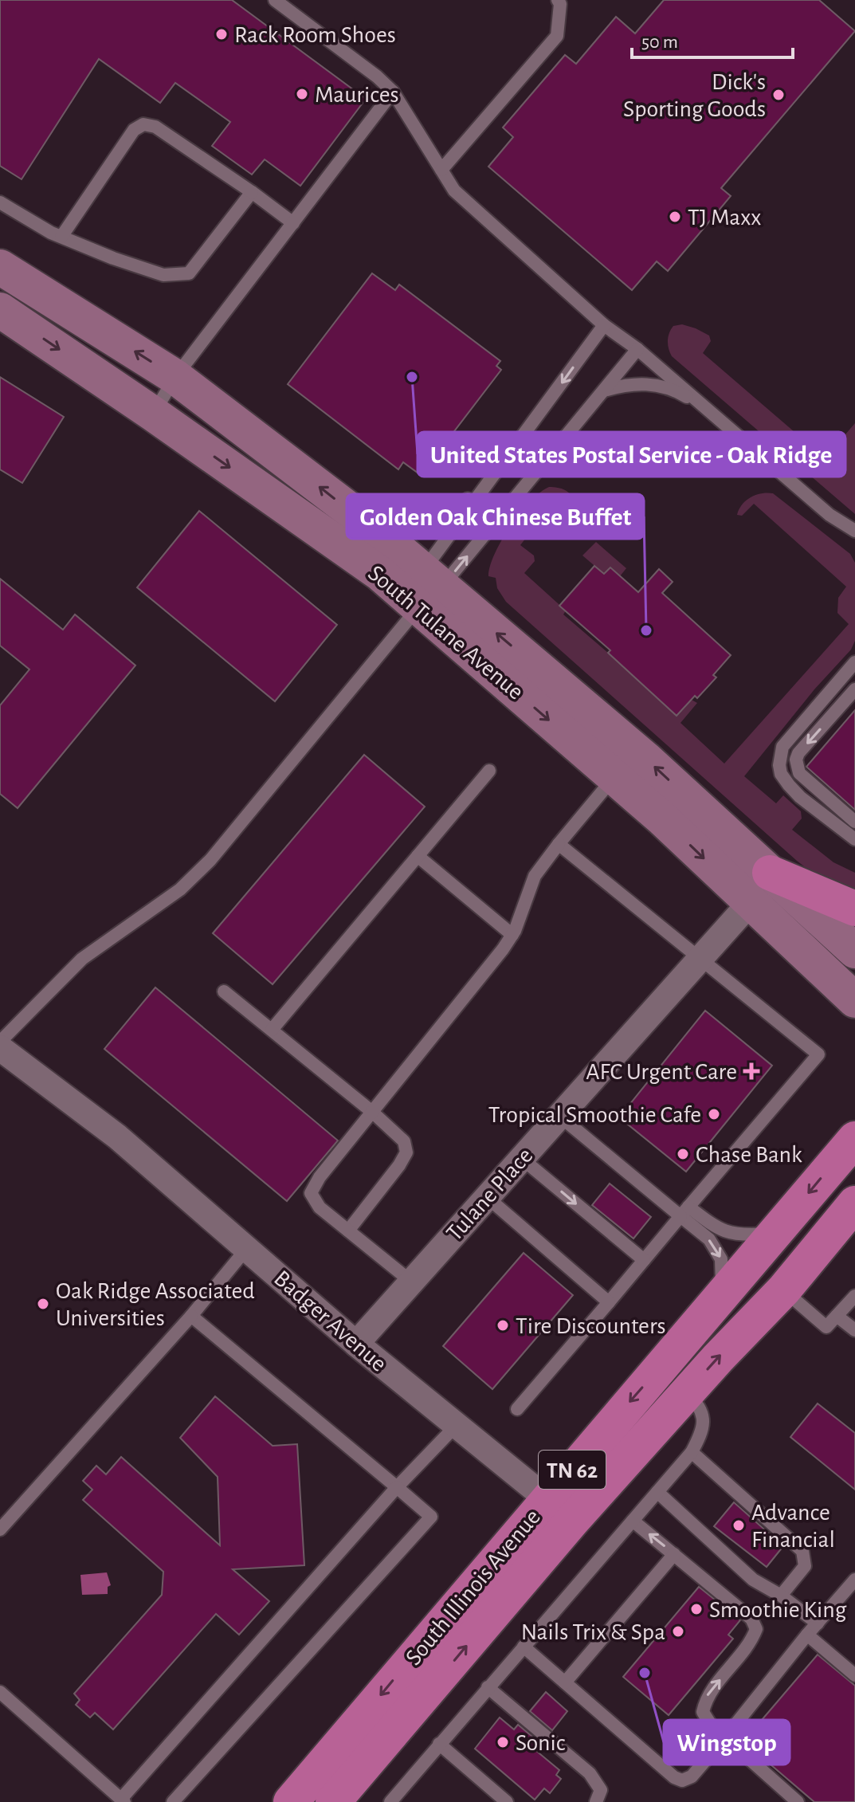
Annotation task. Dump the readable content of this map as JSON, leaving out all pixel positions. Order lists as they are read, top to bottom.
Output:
{
  "streets": {
    "highway": ["TN 62", "South Illinois Avenue"],
    "main road": ["South Tulane Avenue"],
    "street": ["Tulane Place", "Badger Avenue"]
  },
  "crossings": [
    ["South Tulane Avenue", "Tulane Place"],
    ["Tulane Place", "Badger Avenue"],
    ["Badger Avenue", "South Illinois Avenue"]
  ],
  "places": {
    "other": [
      "Rack Room Shoes",
      "Maurices",
      "Dick's Sporting Goods",
      "TJ Maxx",
      "United States Postal Service - Oak Ridge",
      "Golden Oak Chinese Buffet",
      "Tropical Smoothie Cafe",
      "Chase Bank",
      "Oak Ridge Associated Universities",
      "Tire Discounters",
      "Advance Financial",
      "Smoothie King",
      "Nails Trix & Spa",
      "Wingstop",
      "Sonic"
    ],
    "health": ["AFC Urgent Care"]
  },
  "scale_bar": "50 m"
}
